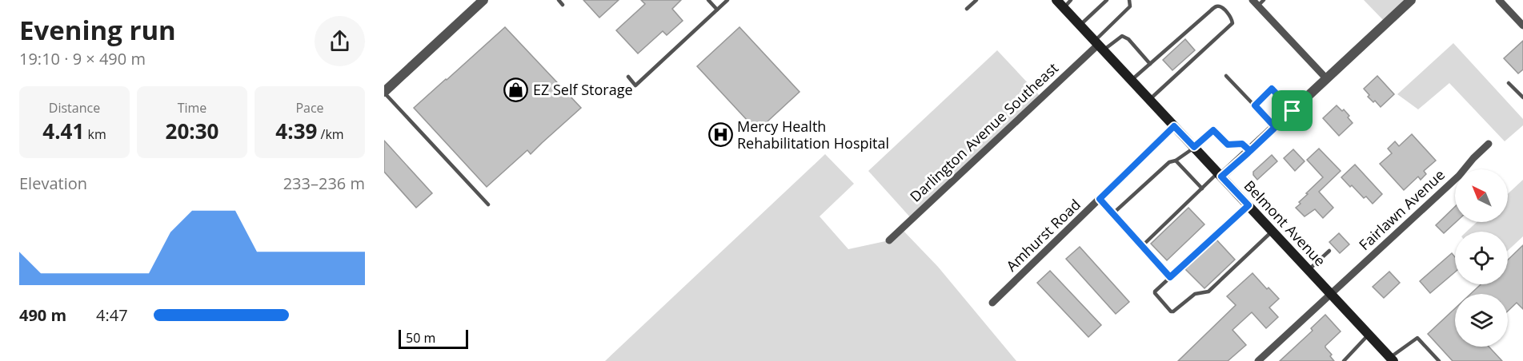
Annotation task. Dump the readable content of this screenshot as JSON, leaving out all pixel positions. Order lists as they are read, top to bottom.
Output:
{
  "streets": {
    "main road": ["Belmont Avenue"],
    "street": ["Darlington Avenue Southeast", "Fairlawn Avenue", "Amhurst Road"]
  },
  "crossings": [
    ["Darlington Avenue Southeast", "Belmont Avenue"],
    ["Fairlawn Avenue", "Belmont Avenue"],
    ["Belmont Avenue", "Amhurst Road"]
  ],
  "places": {
    "shop": ["EZ Self Storage"],
    "hospital": ["Mercy Health Rehabilitation Hospital"]
  },
  "scale_bar": "50 m",
  "north": "top left",
  "page": {
    "heading": ["Evening run", "19:10 · 9 × 490 m"],
    "stats": [
      ["Distance", "4.41 km"],
      ["Time", "20:30"],
      ["Pace", "4:39 /km"]
    ],
    "chart": ["Elevation", "233–236 m"],
    "list": [
      {
        "name": "490 m",
        "note": "4:47"
      }
    ],
    "scale": "50 m"
  }
}
